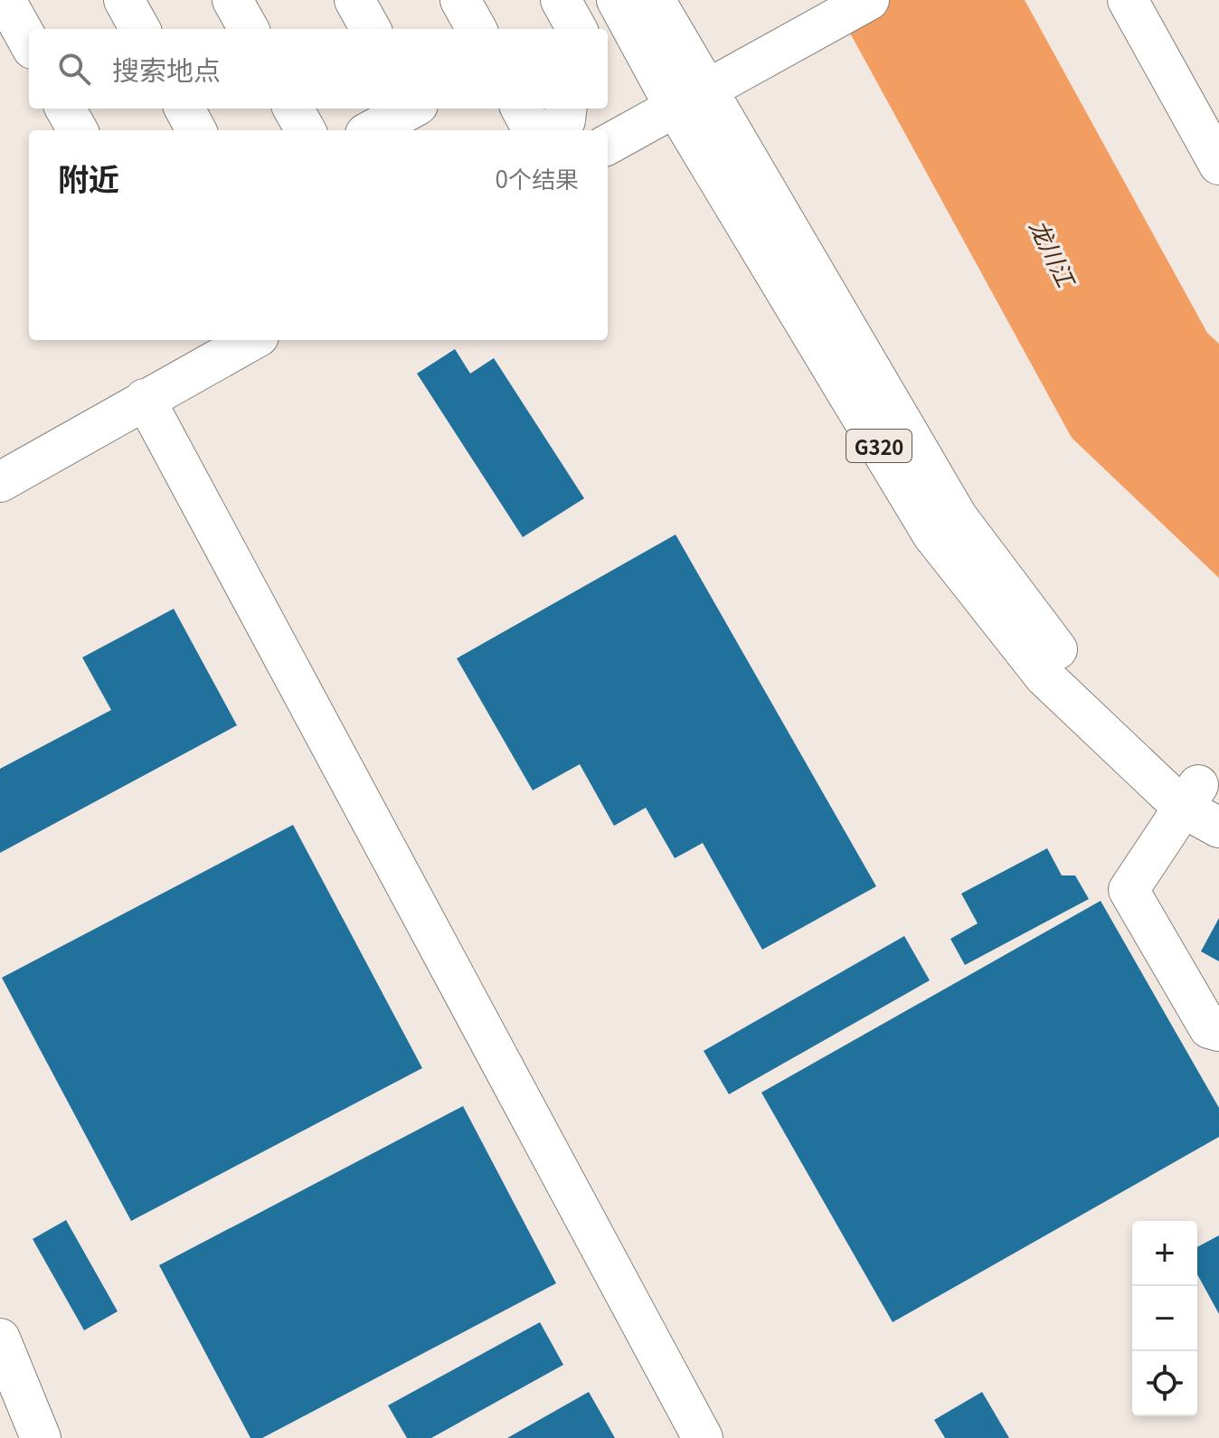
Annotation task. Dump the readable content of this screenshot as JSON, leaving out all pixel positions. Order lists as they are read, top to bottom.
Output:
{
  "streets": {
    "main road": ["G320"]
  },
  "water": ["龙川江"],
  "page": {
    "search": "搜索地点",
    "heading": ["附近", "0个结果"],
    "map_buttons": ["+", "−"]
  }
}
